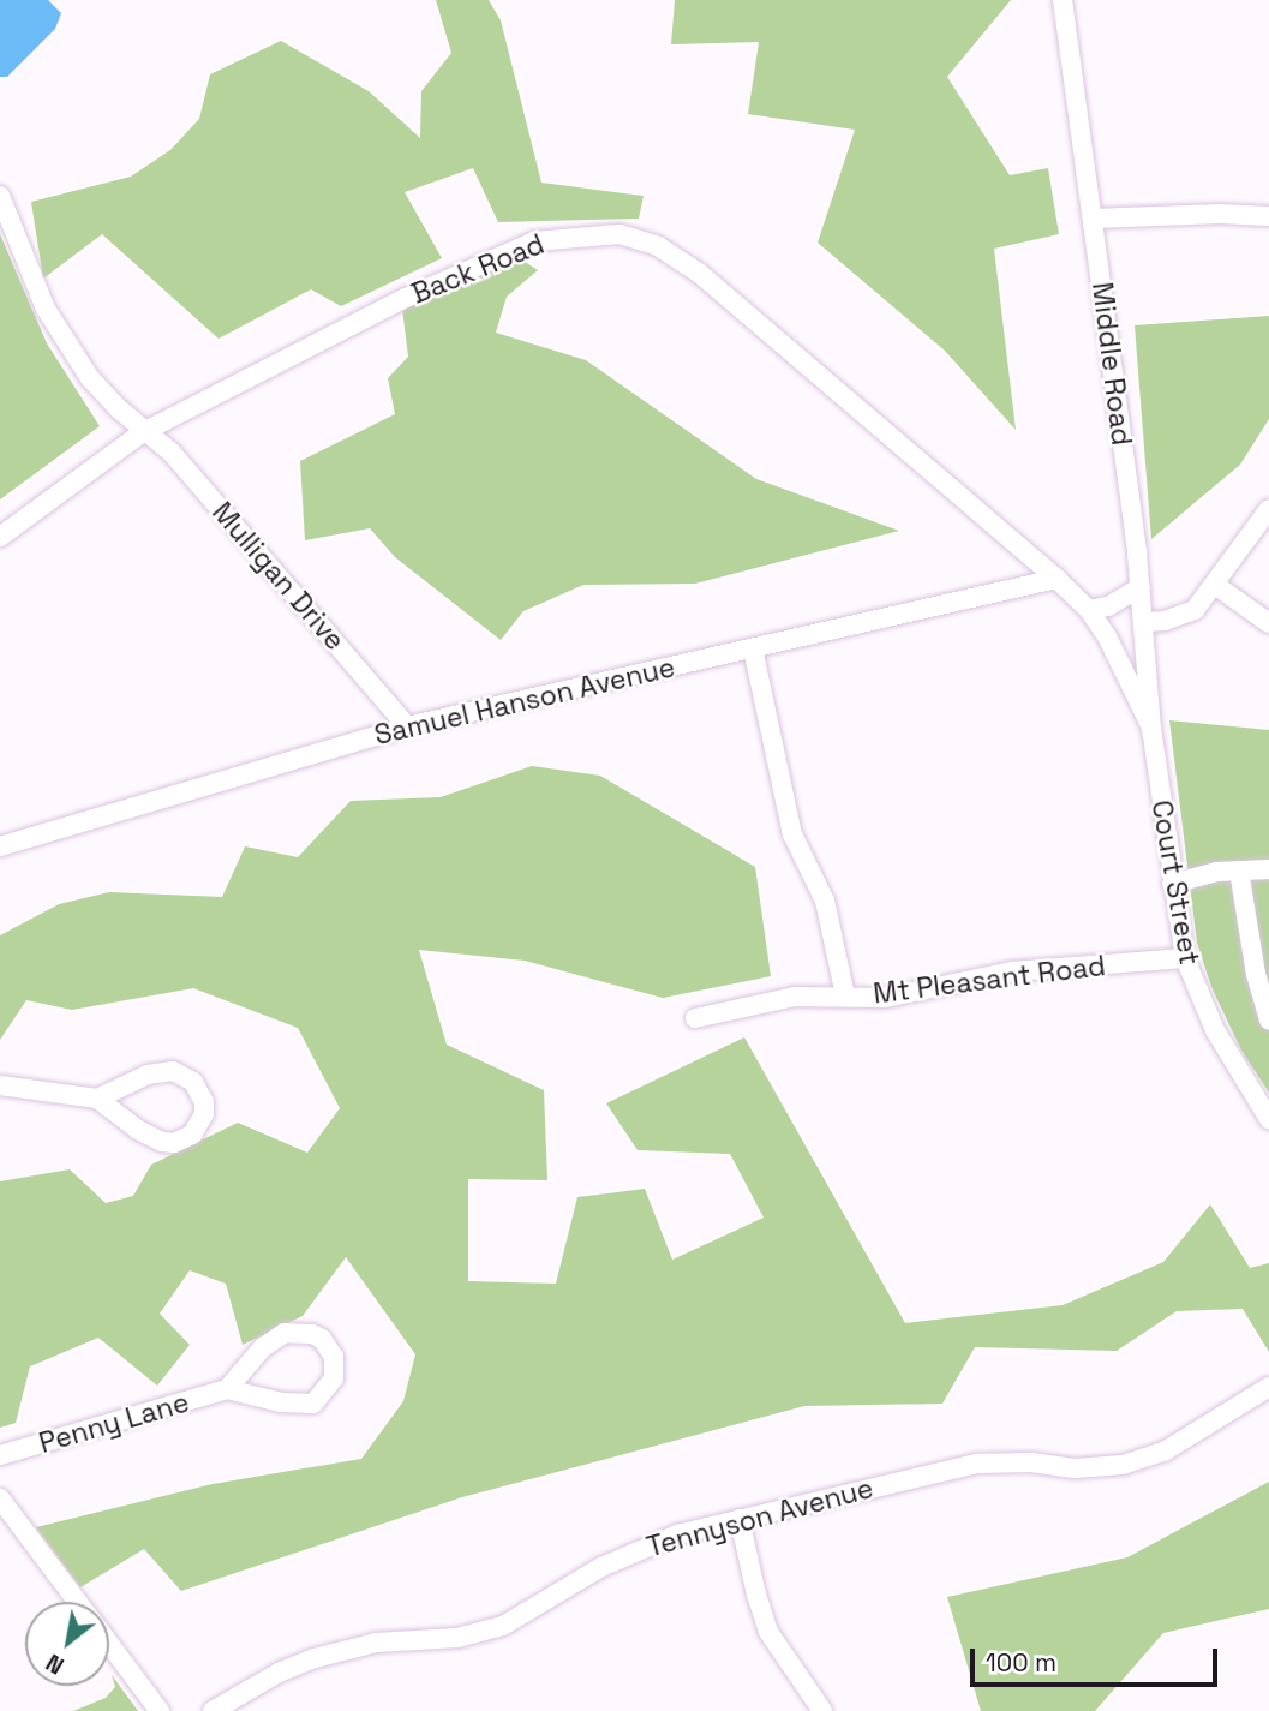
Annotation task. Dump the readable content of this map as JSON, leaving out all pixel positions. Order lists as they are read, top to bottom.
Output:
{
  "streets": {
    "street": [
      "Back Road",
      "Middle Road",
      "Mulligan Drive",
      "Samuel Hanson Avenue",
      "Court Street",
      "Mt Pleasant Road",
      "Penny Lane",
      "Tennyson Avenue"
    ]
  },
  "crossings": [
    ["Back Road", "Middle Road"],
    ["Back Road", "Mulligan Drive"],
    ["Back Road", "Samuel Hanson Avenue"],
    ["Back Road", "Court Street"],
    ["Middle Road", "Court Street"],
    ["Mulligan Drive", "Samuel Hanson Avenue"],
    ["Court Street", "Mt Pleasant Road"]
  ],
  "scale_bar": "100 m",
  "north": "bottom left"
}
